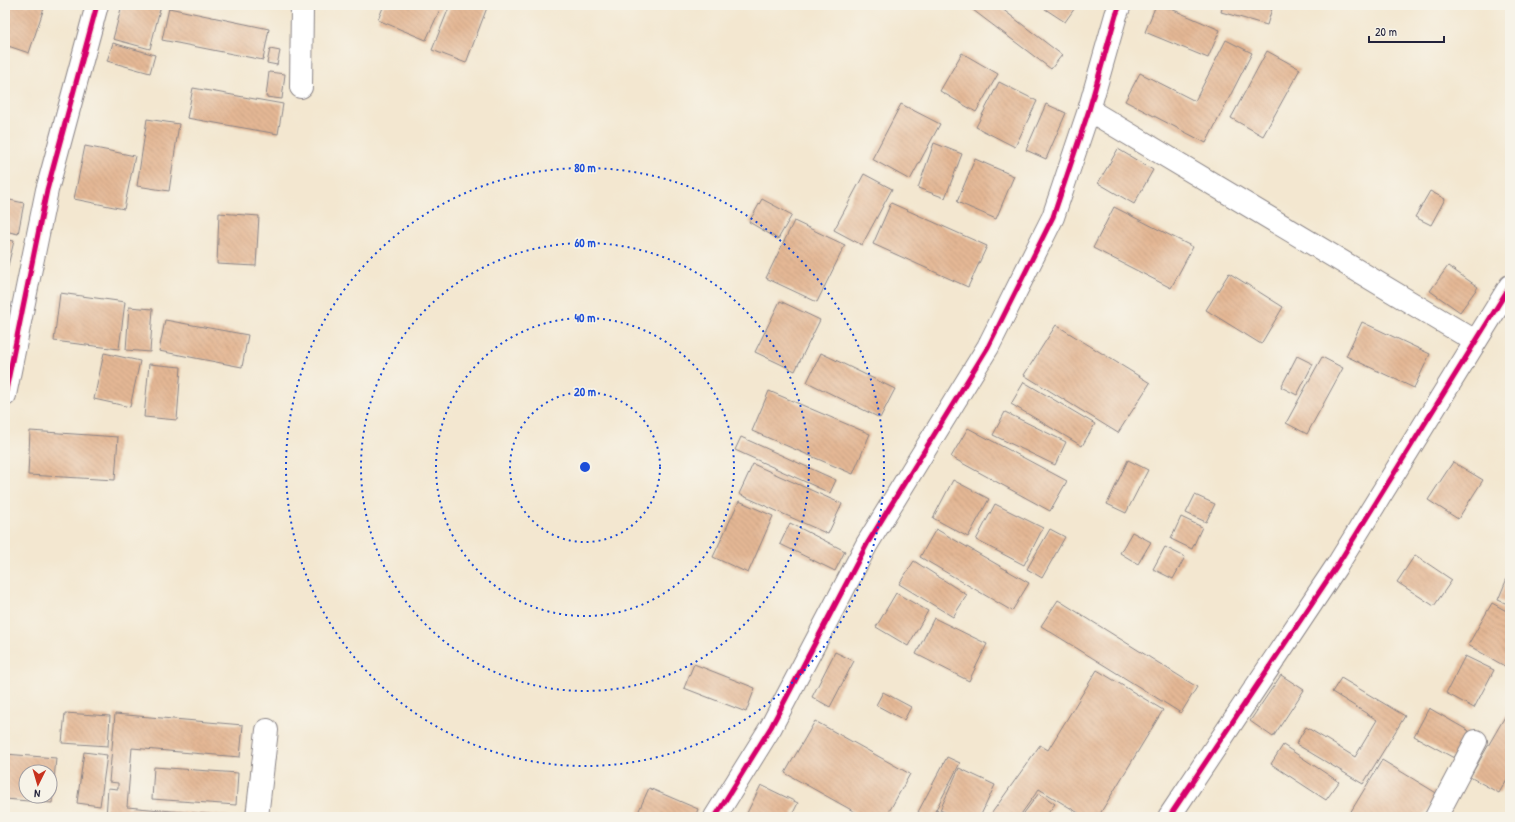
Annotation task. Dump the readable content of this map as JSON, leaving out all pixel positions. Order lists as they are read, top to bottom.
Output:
{
  "scale_bar": "20 m",
  "north": "bottom",
  "rings": [
    "80 m",
    "60 m",
    "40 m",
    "20 m"
  ]
}
